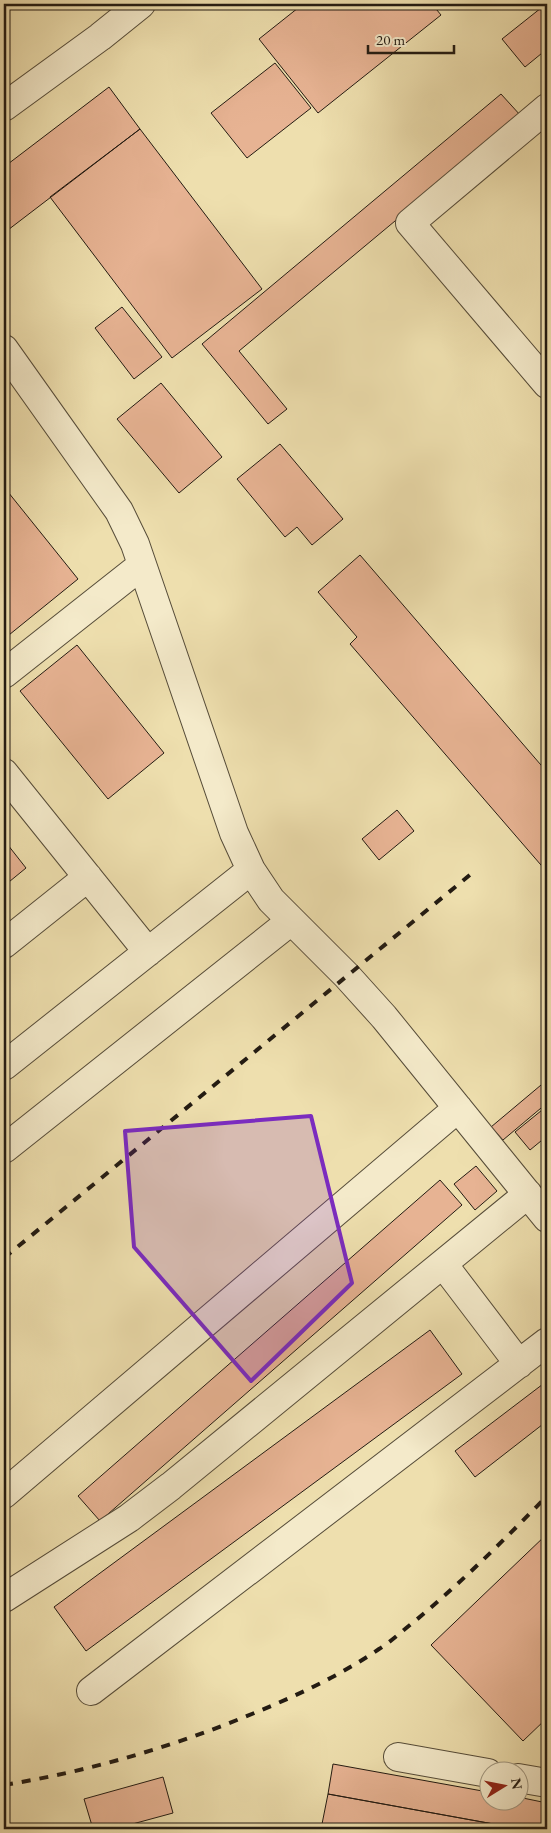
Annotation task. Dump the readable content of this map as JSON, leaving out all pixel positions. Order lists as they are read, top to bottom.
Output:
{
  "scale_bar": "20 m",
  "north": "right"
}
